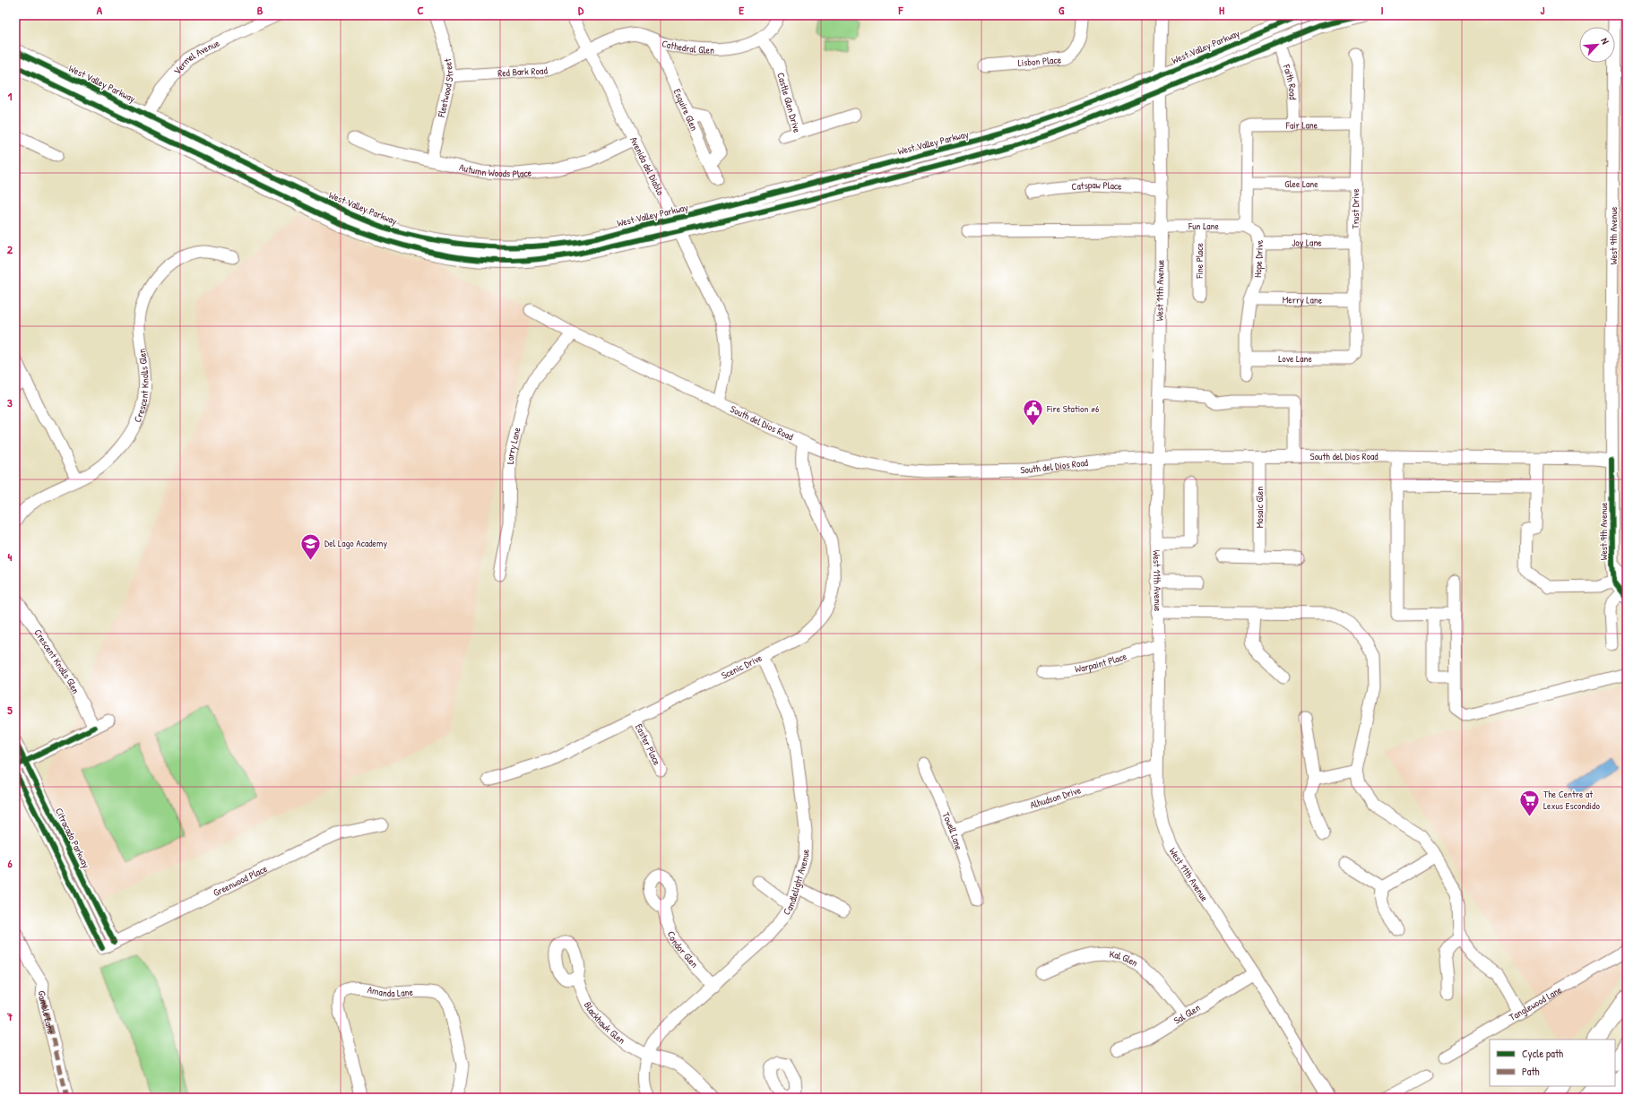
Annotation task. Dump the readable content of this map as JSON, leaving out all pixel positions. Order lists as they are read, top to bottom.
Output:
{
  "streets": {
    "main road": ["West Valley Parkway"],
    "street": [
      "Cathedral Glen",
      "Vermel Avenue",
      "Lisbon Place",
      "Red Bark Road",
      "Faith Road",
      "Fleetwood Street",
      "Castle Glen Drive",
      "Esquire Glen",
      "Fair Lane",
      "Avenida del Diablo",
      "Autumn Woods Place",
      "Glee Lane",
      "Catspaw Place",
      "Trust Drive",
      "Fun Lane",
      "West 9th Avenue",
      "Joy Lane",
      "Hope Drive",
      "Fine Place",
      "West 11th Avenue",
      "Merry Lane",
      "Love Lane",
      "Crescent Knolls Glen",
      "South del Dios Road",
      "Lorry Lane",
      "Mosaic Glen",
      "Warpaint Place",
      "Scenic Drive",
      "Easter Place",
      "Alhudson Drive",
      "Towell Lane",
      "Citracado Parkway",
      "Greenwood Place",
      "Candlelight Avenue",
      "Condor Glen",
      "Kal Glen",
      "Amanda Lane",
      "Tanglewood Lane",
      "Gamble Lane",
      "Sal Glen",
      "Blackhawk Glen"
    ]
  },
  "crossings": [
    ["Cathedral Glen", "Red Bark Road"],
    ["Cathedral Glen", "Castle Glen Drive"],
    ["Cathedral Glen", "Esquire Glen"],
    ["Cathedral Glen", "Avenida del Diablo"],
    ["West Valley Parkway", "Vermel Avenue"],
    ["West Valley Parkway", "Faith Road"],
    ["West Valley Parkway", "Avenida del Diablo"],
    ["West Valley Parkway", "West 11th Avenue"],
    ["Red Bark Road", "Fleetwood Street"],
    ["Red Bark Road", "Avenida del Diablo"],
    ["Faith Road", "Fair Lane"],
    ["Fleetwood Street", "Autumn Woods Place"],
    ["Fair Lane", "Glee Lane"],
    ["Fair Lane", "Trust Drive"],
    ["Avenida del Diablo", "Autumn Woods Place"],
    ["Avenida del Diablo", "South del Dios Road"],
    ["Glee Lane", "Trust Drive"],
    ["Catspaw Place", "West 11th Avenue"],
    ["Trust Drive", "Joy Lane"],
    ["Trust Drive", "Merry Lane"],
    ["Trust Drive", "Love Lane"],
    ["Fun Lane", "Hope Drive"],
    ["Fun Lane", "Fine Place"],
    ["Fun Lane", "West 11th Avenue"],
    ["West 9th Avenue", "South del Dios Road"],
    ["Joy Lane", "Hope Drive"],
    ["Hope Drive", "Merry Lane"],
    ["Hope Drive", "Love Lane"],
    ["West 11th Avenue", "South del Dios Road"],
    ["West 11th Avenue", "Warpaint Place"],
    ["West 11th Avenue", "Alhudson Drive"],
    ["West 11th Avenue", "Sal Glen"],
    ["South del Dios Road", "Lorry Lane"],
    ["South del Dios Road", "Mosaic Glen"],
    ["South del Dios Road", "Scenic Drive"],
    ["Scenic Drive", "Easter Place"],
    ["Scenic Drive", "Candlelight Avenue"],
    ["Alhudson Drive", "Towell Lane"],
    ["Citracado Parkway", "Greenwood Place"],
    ["Candlelight Avenue", "Condor Glen"],
    ["Candlelight Avenue", "Blackhawk Glen"],
    ["Kal Glen", "Sal Glen"]
  ],
  "places": {
    "public building": ["Fire Station #6"],
    "school or university": ["Del Lago Academy"],
    "supermarket": ["The Centre at Lexus Escondido"]
  },
  "legend": ["Cycle path", "Path"],
  "north": "top right",
  "grid": {
    "columns": [
      "A",
      "B",
      "C",
      "D",
      "E",
      "F",
      "G",
      "H",
      "I",
      "J"
    ],
    "rows": [
      "1",
      "2",
      "3",
      "4",
      "5",
      "6",
      "7"
    ]
  }
}
